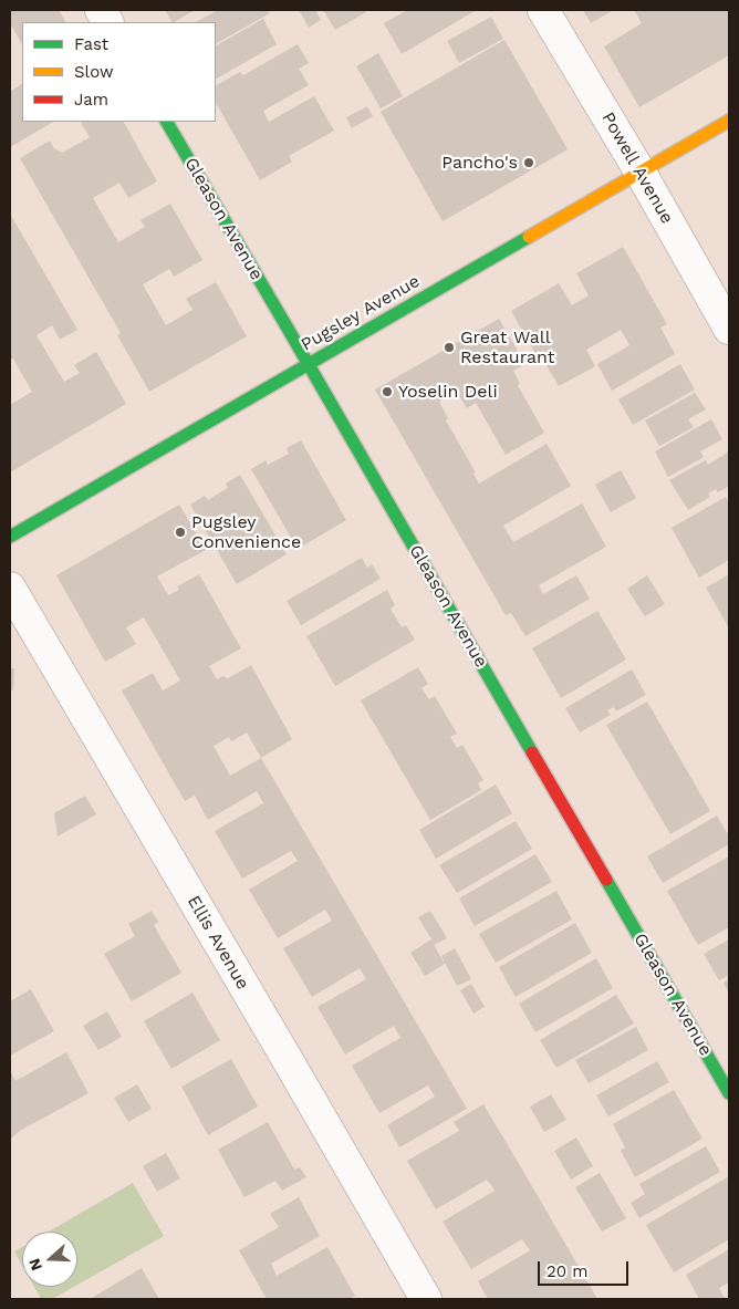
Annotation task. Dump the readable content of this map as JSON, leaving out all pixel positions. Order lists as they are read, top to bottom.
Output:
{
  "streets": {
    "street": [
      "Powell Avenue",
      "Gleason Avenue",
      "Pugsley Avenue",
      "Ellis Avenue"
    ]
  },
  "crossings": [
    ["Powell Avenue", "Pugsley Avenue"],
    ["Gleason Avenue", "Pugsley Avenue"]
  ],
  "places": [
    "Pancho's",
    "Great Wall Restaurant",
    "Yoselin Deli",
    "Pugsley Convenience"
  ],
  "legend": ["Fast", "Slow", "Jam"],
  "scale_bar": "20 m",
  "north": "left"
}
